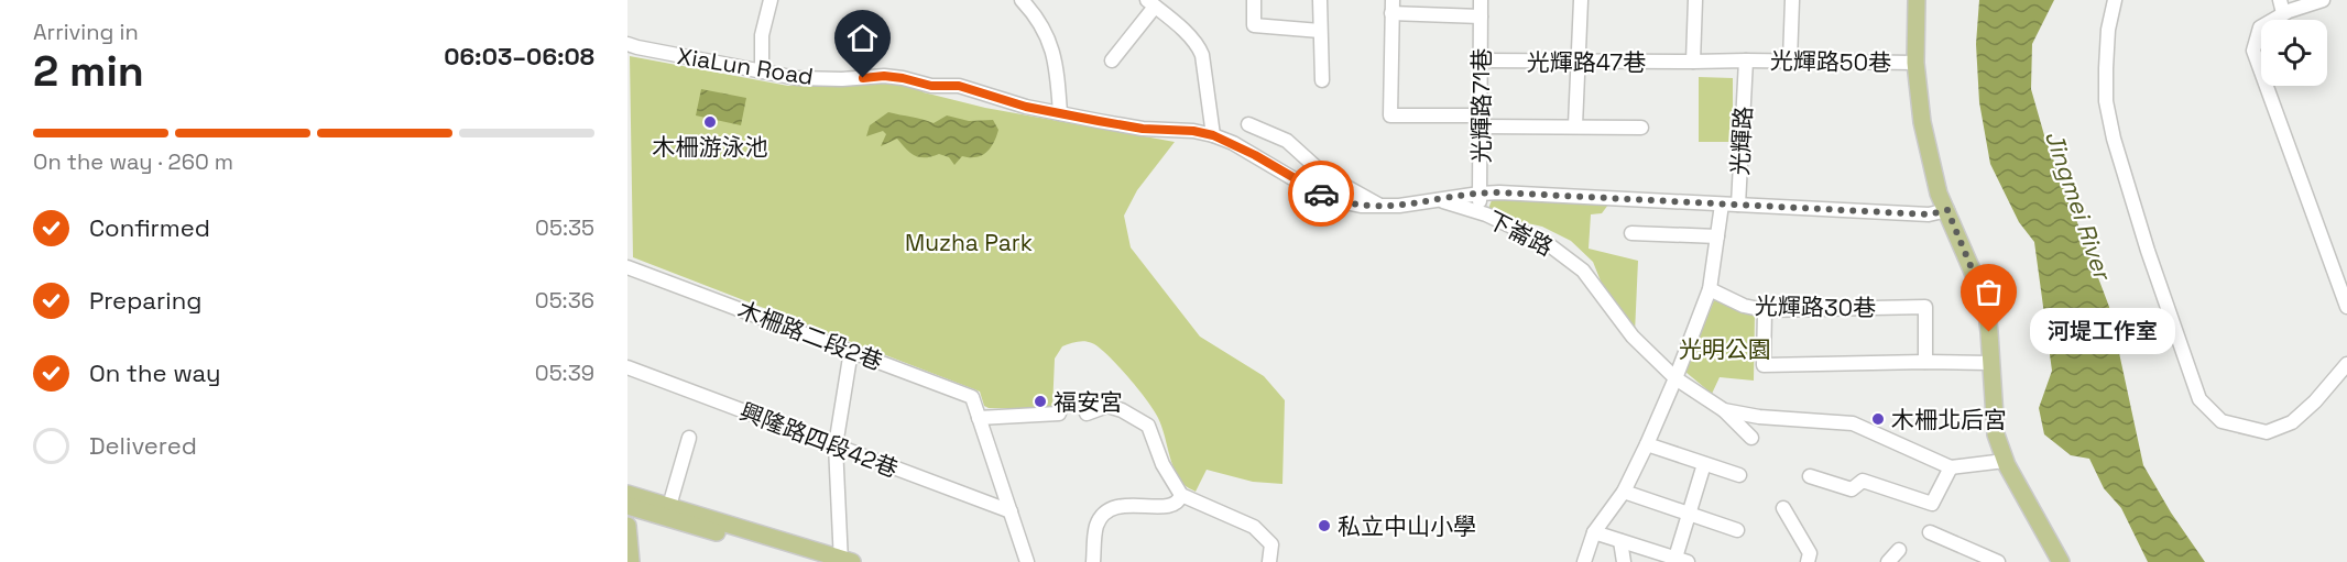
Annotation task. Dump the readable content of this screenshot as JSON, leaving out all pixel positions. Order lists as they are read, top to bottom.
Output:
{
  "streets": {
    "street": [
      "光輝路47巷",
      "光輝路50巷",
      "XiaLun Road",
      "光輝路71巷",
      "光輝路",
      "下崙路",
      "光輝路30巷",
      "木柵路二段2巷",
      "興隆路四段42巷"
    ]
  },
  "crossings": [
    ["光輝路47巷", "光輝路71巷"],
    ["光輝路50巷", "光輝路"],
    ["XiaLun Road", "下崙路"],
    ["光輝路71巷", "下崙路"],
    ["光輝路", "下崙路"],
    ["光輝路", "光輝路30巷"],
    ["木柵路二段2巷", "興隆路四段42巷"]
  ],
  "water": ["Jingmei River"],
  "parks": ["Muzha Park", "光明公園"],
  "places": [
    "木柵游泳池",
    "河堤工作室",
    "福安宮",
    "木柵北后宮",
    "私立中山小學"
  ],
  "page": {
    "heading": ["2 min", "Arriving in", "06:03–06:08"],
    "bar": "On the way · 260 m",
    "list": [
      ["Confirmed", "05:35"],
      ["Preparing", "05:36"],
      ["On the way", "05:39"],
      "Delivered"
    ],
    "bubble": "河堤工作室"
  }
}
